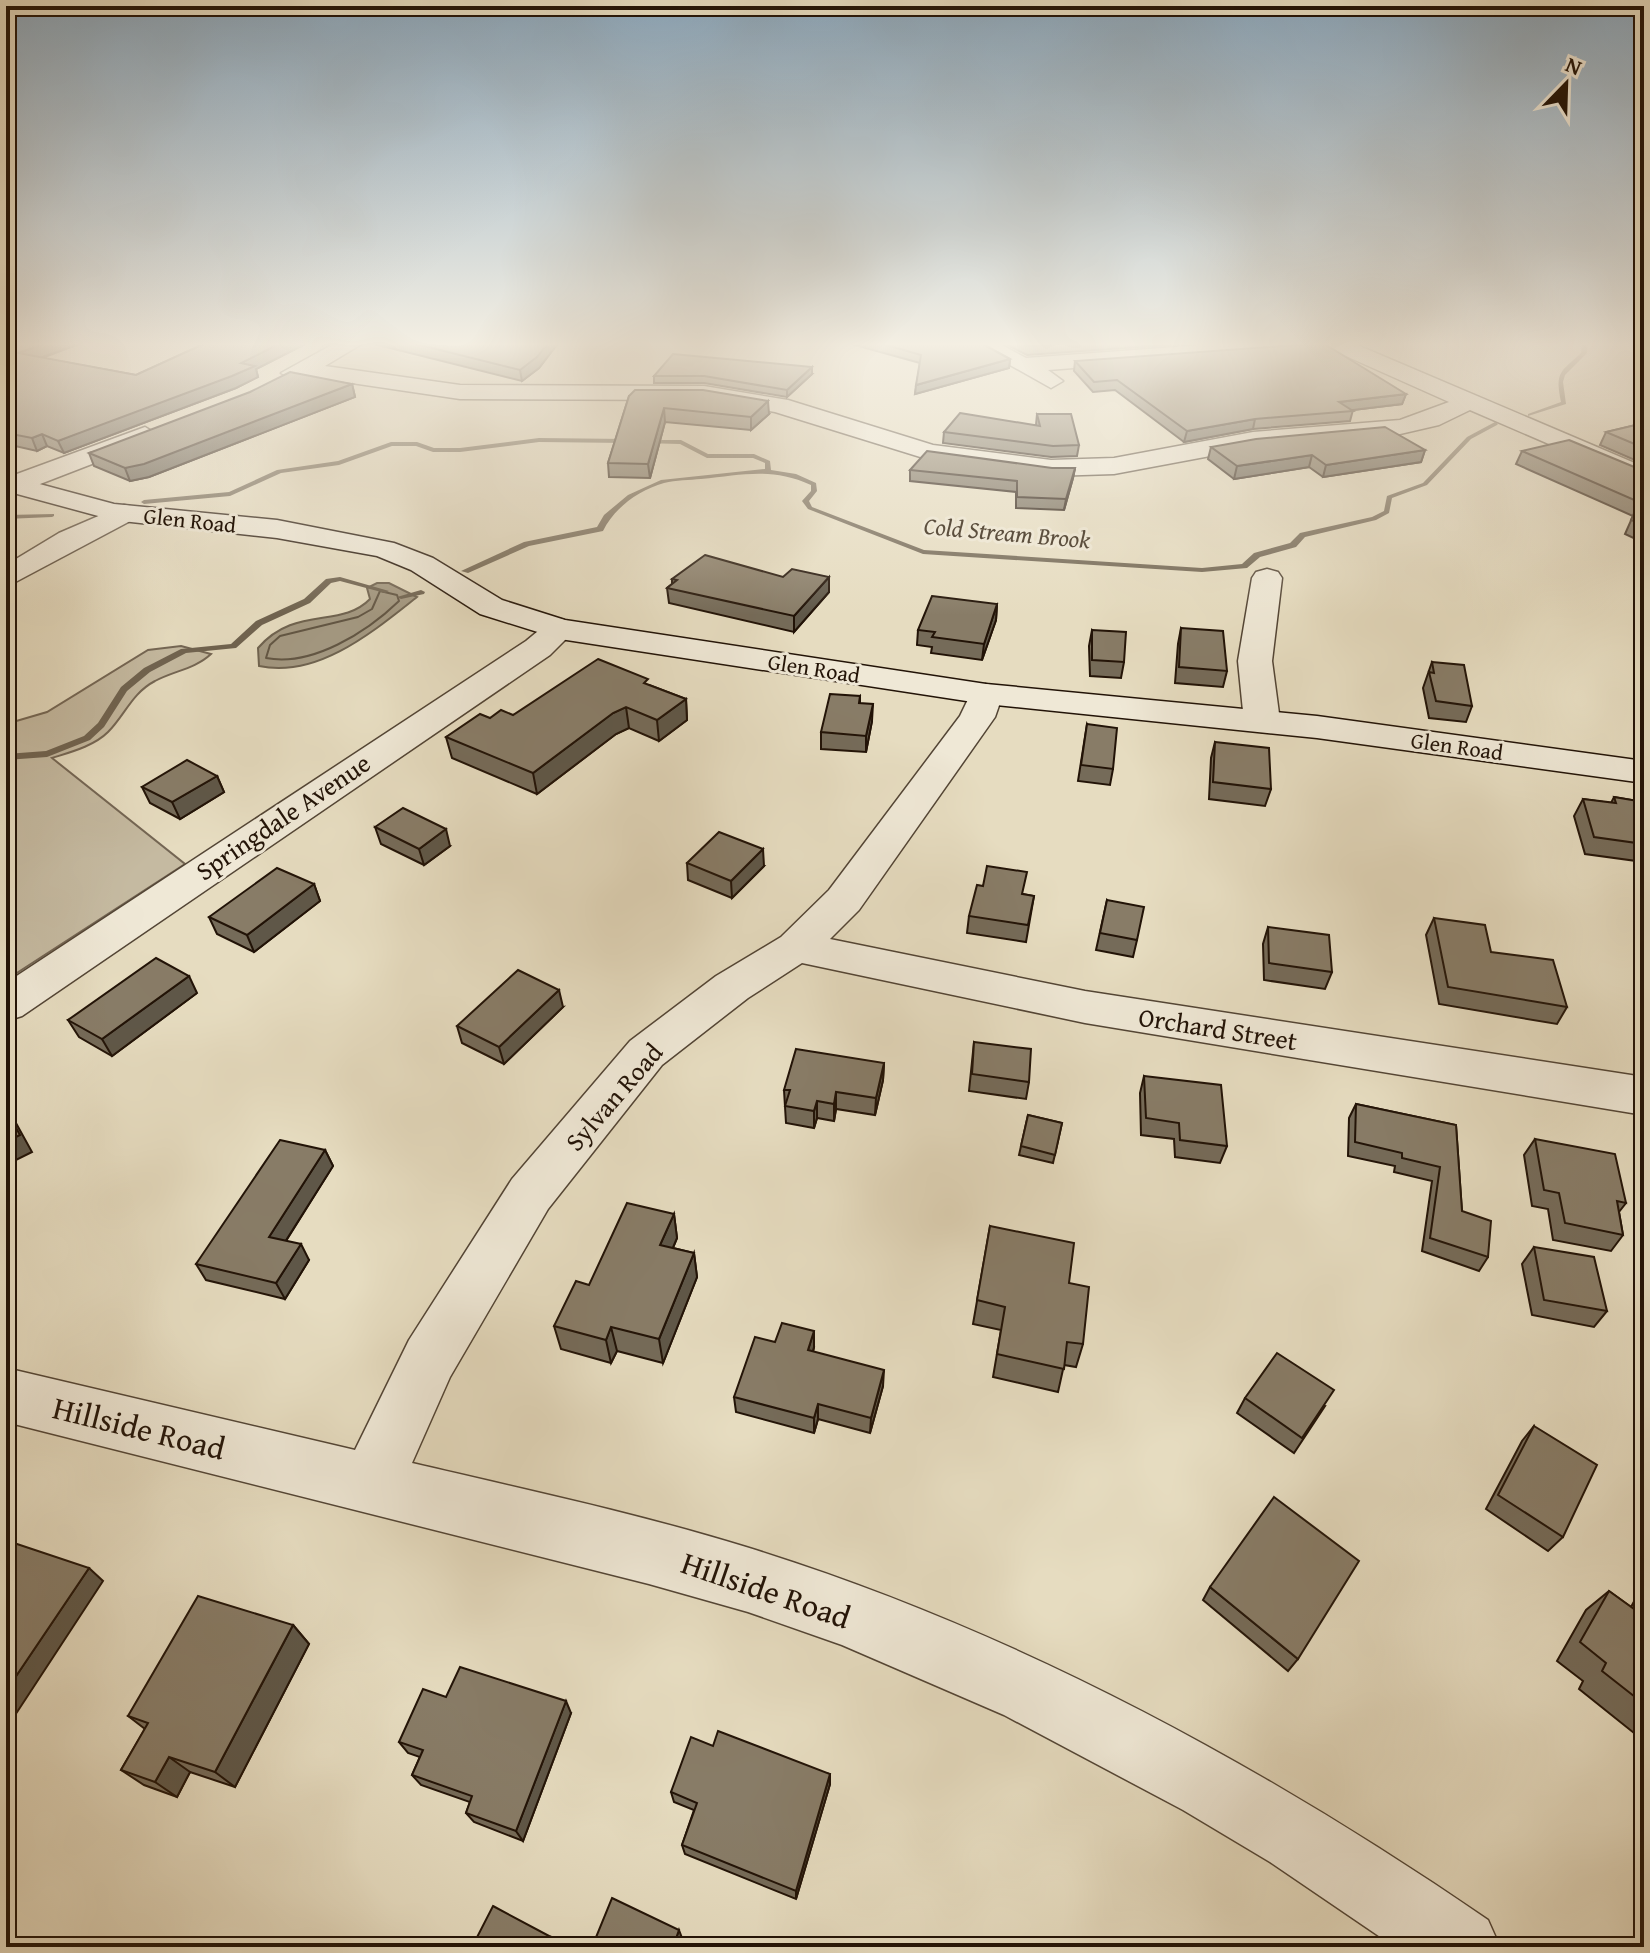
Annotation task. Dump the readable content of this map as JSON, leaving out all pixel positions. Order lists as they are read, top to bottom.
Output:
{
  "streets": {
    "street": [
      "Glen Road",
      "Springdale Avenue",
      "Orchard Street",
      "Sylvan Road",
      "Hillside Road"
    ]
  },
  "crossings": [
    ["Glen Road", "Springdale Avenue"],
    ["Glen Road", "Sylvan Road"],
    ["Orchard Street", "Sylvan Road"],
    ["Sylvan Road", "Hillside Road"]
  ],
  "water": ["Cold Stream Brook"],
  "north": "top right"
}
